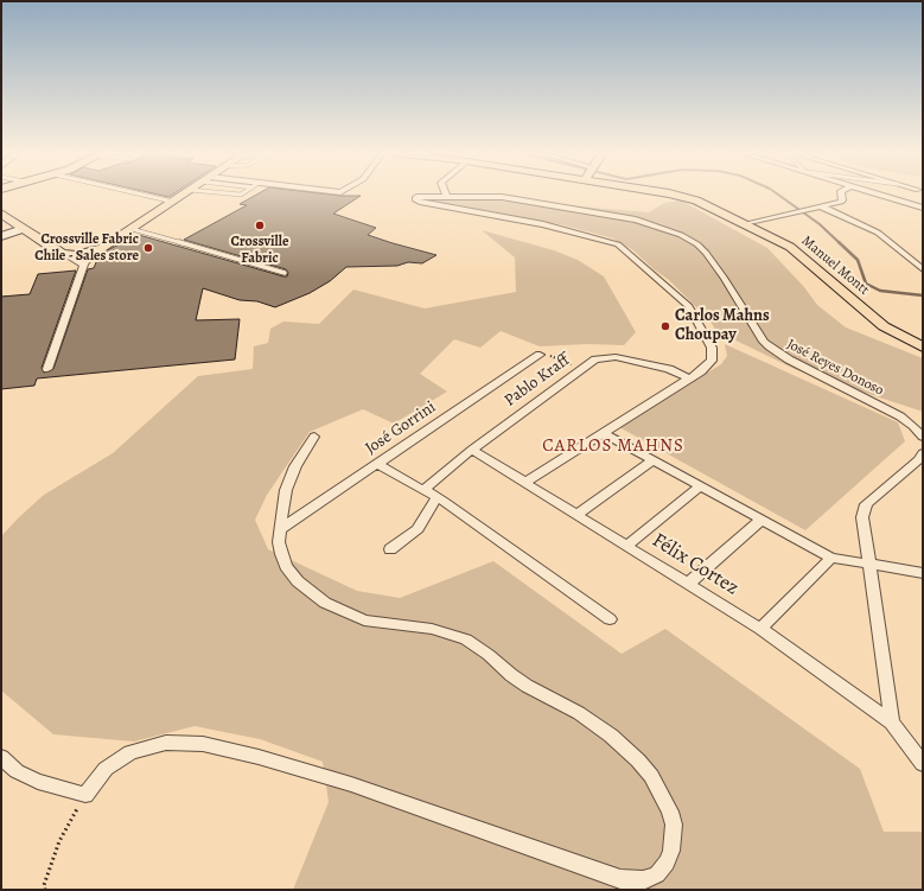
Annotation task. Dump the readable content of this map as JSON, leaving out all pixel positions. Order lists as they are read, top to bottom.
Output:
{
  "streets": {
    "main road": ["Manuel Montt"],
    "street": [
      "José Reyes Donoso",
      "Pablo Kraff",
      "José Gorrini",
      "Félix Cortez"
    ]
  },
  "crossings": [
    ["José Reyes Donoso", "Pablo Kraff"],
    ["Pablo Kraff", "Félix Cortez"]
  ],
  "districts": ["CARLOS MAHNS"],
  "places": ["Crossville Fabric", "Crossville Fabric Chile - Sales store", "Carlos Mahns Choupay"]
}
